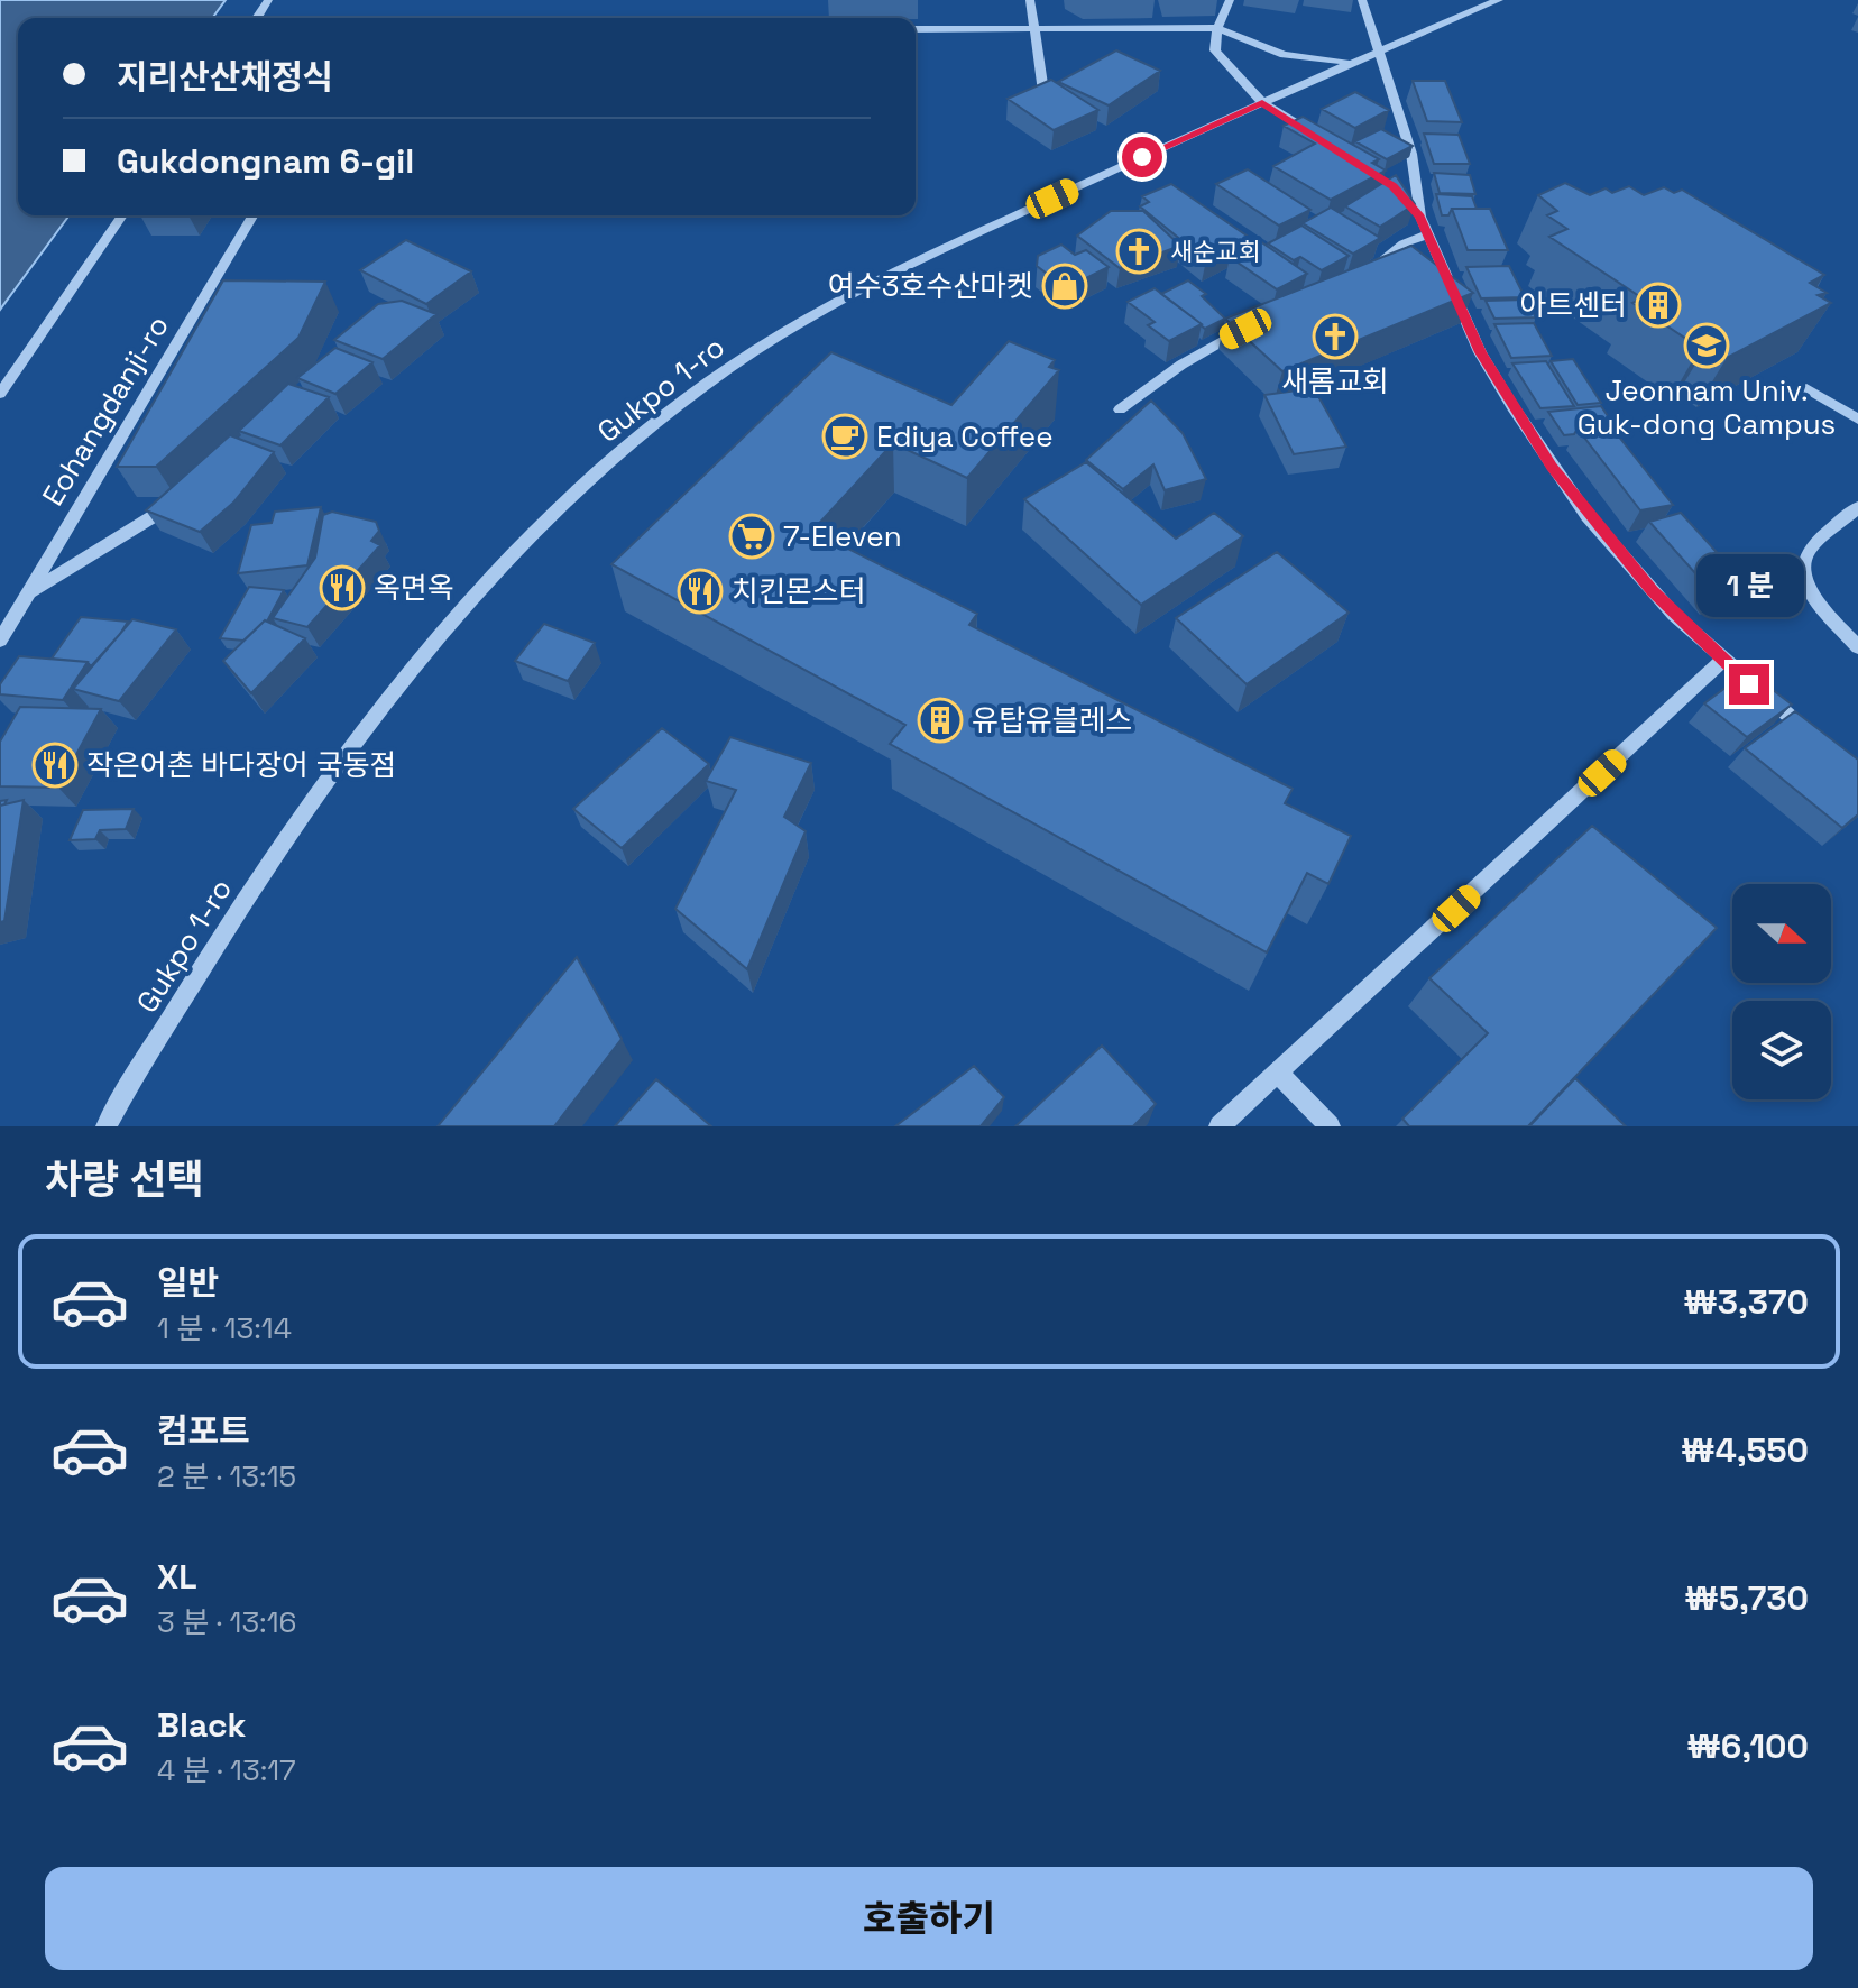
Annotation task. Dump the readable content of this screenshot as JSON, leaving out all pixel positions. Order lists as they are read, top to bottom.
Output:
{
  "streets": {
    "street": ["Gukpo 1-ro", "Eohangdanji-ro"]
  },
  "places": {
    "church": ["새순교회", "새롬교회"],
    "shop": ["여수3호수산마켓"],
    "building": ["아트센터", "유탑유블레스"],
    "school or university": ["Jeonnam Univ. Guk-dong Campus"],
    "cafe": ["Ediya Coffee"],
    "supermarket": ["7-Eleven"],
    "restaurant": ["옥면옥", "치킨몬스터", "작은어촌 바다장어 국동점"]
  },
  "north": "right",
  "page": {
    "banner": ["지리산산채정식", "Gukdongnam 6-gil"],
    "bubble": "1 분",
    "heading": "차량 선택",
    "list": [
      {
        "name": "일반",
        "note": "1 분 · 13:14",
        "value": "₩3,370"
      },
      {
        "name": "컴포트",
        "note": "2 분 · 13:15",
        "value": "₩4,550"
      },
      {
        "name": "XL",
        "note": "3 분 · 13:16",
        "value": "₩5,730"
      },
      {
        "name": "Black",
        "note": "4 분 · 13:17",
        "value": "₩6,100"
      }
    ],
    "buttons": "호출하기"
  }
}
